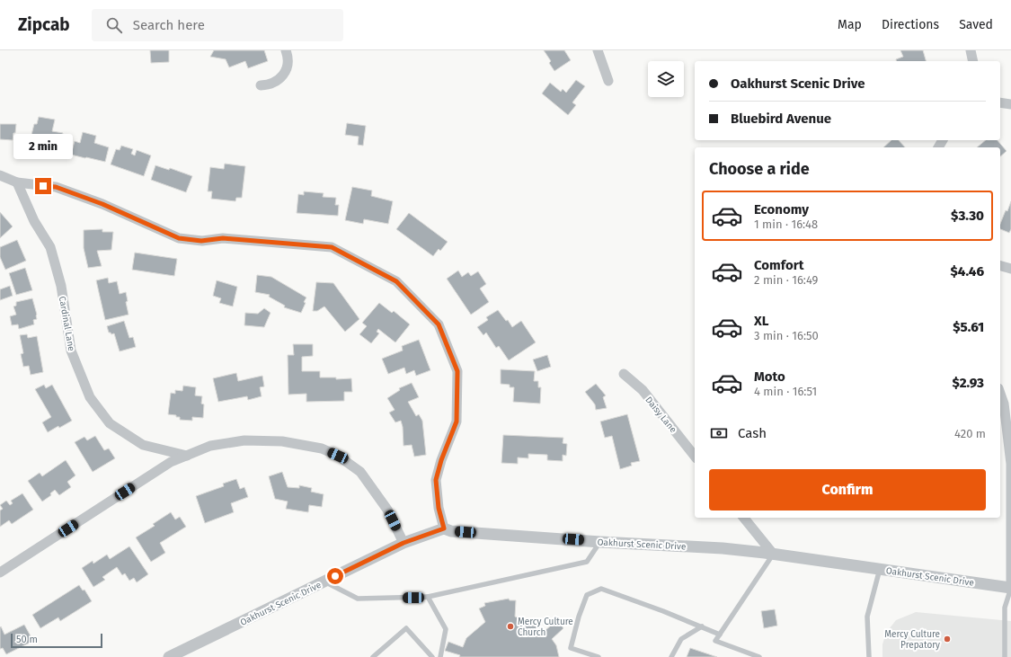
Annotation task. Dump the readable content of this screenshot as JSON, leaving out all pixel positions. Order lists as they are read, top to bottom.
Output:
{
  "streets": {
    "street": ["Cardinal Lane", "Daisy Lane", "Oakhurst Scenic Drive"]
  },
  "places": ["Mercy Culture Church", "Mercy Culture Prepatory"],
  "scale_bar": "50 m",
  "page": {
    "header": "Zipcab",
    "search": "Search here",
    "nav": ["Map", "Directions", "Saved"],
    "banner": ["Oakhurst Scenic Drive", "Bluebird Avenue"],
    "bubble": "2 min",
    "heading": "Choose a ride",
    "list": [
      {
        "name": "Economy",
        "note": "1 min · 16:48",
        "value": "$3.30"
      },
      {
        "name": "Comfort",
        "note": "2 min · 16:49",
        "value": "$4.46"
      },
      {
        "name": "XL",
        "note": "3 min · 16:50",
        "value": "$5.61"
      },
      {
        "name": "Moto",
        "note": "4 min · 16:51",
        "value": "$2.93"
      }
    ],
    "pay": ["Cash", "420 m"],
    "buttons": "Confirm",
    "scale": "50 m"
  }
}
